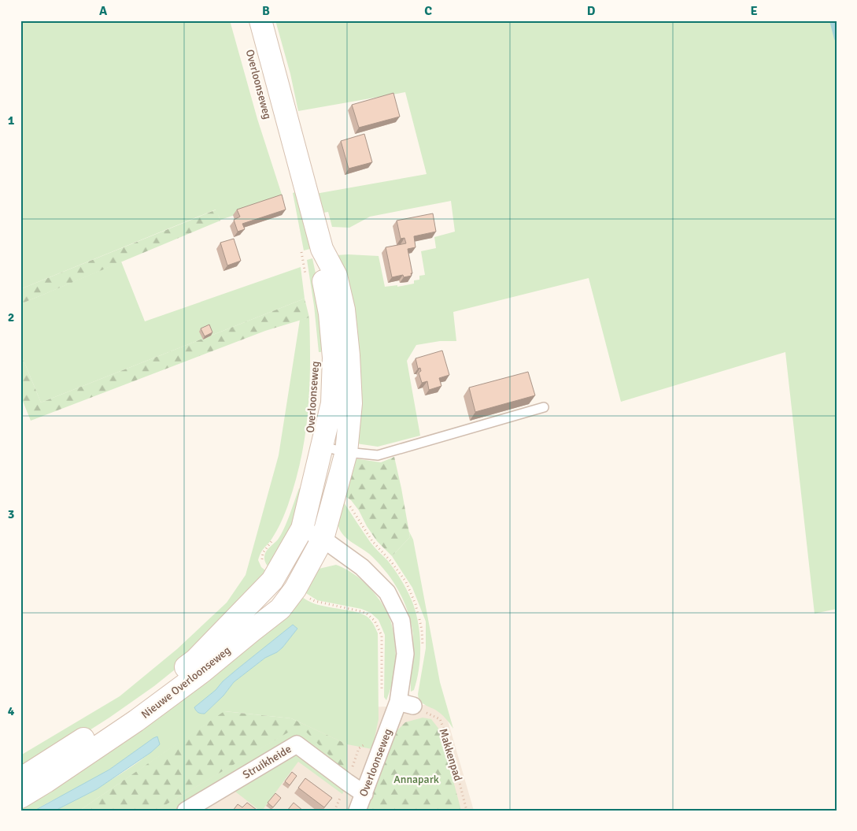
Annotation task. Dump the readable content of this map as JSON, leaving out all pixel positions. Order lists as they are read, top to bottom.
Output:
{
  "streets": {
    "street": ["Overloonseweg", "Nieuwe Overloonseweg", "Struikheide"],
    "path": ["Makkenpad"]
  },
  "crossings": [
    ["Overloonseweg", "Nieuwe Overloonseweg"],
    ["Overloonseweg", "Makkenpad"],
    ["Overloonseweg", "Struikheide"]
  ],
  "parks": ["Annapark"],
  "grid": {
    "columns": [
      "A",
      "B",
      "C",
      "D",
      "E"
    ],
    "rows": [
      "1",
      "2",
      "3",
      "4"
    ]
  }
}
